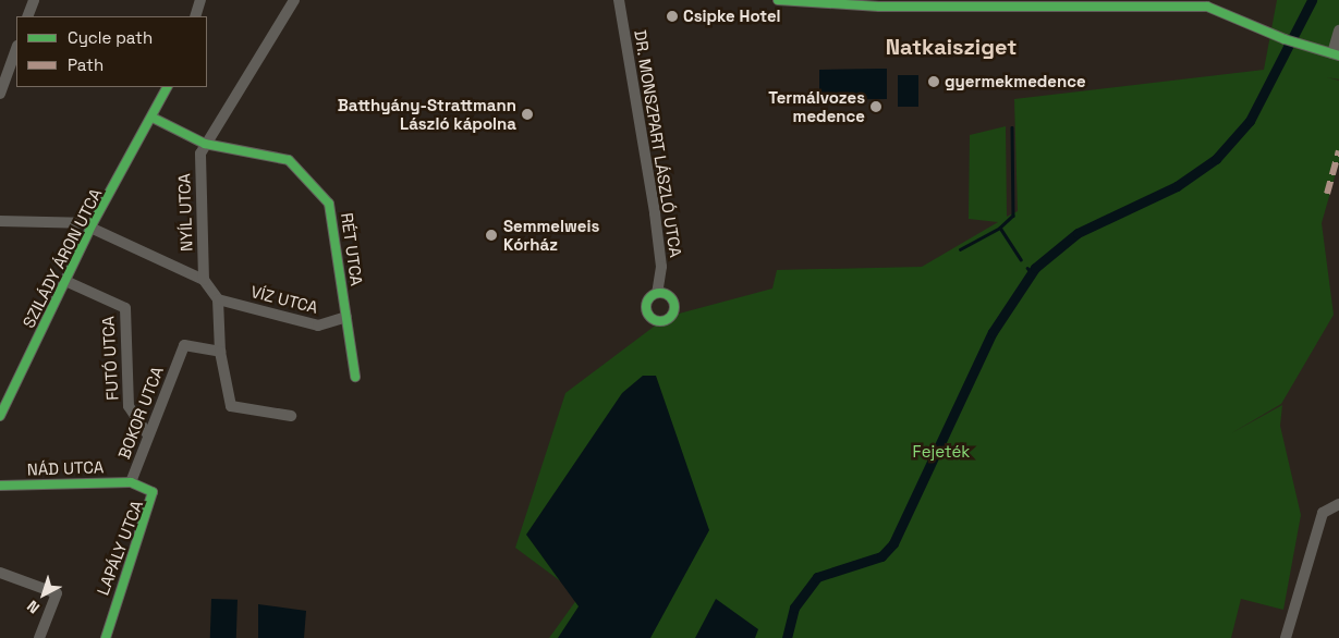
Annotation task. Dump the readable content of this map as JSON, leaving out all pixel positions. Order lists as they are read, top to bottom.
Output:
{
  "streets": {
    "street": [
      "DR. MONSZPART LÁSZLÓ UTCA",
      "NYÍL UTCA",
      "RÉT UTCA",
      "SZILÁDY ÁRON UTCA",
      "VÍZ UTCA",
      "FUTÓ UTCA",
      "BOKOR UTCA",
      "NÁD UTCA",
      "LAPÁLY UTCA"
    ]
  },
  "crossings": [
    ["NYÍL UTCA", "RÉT UTCA"],
    ["RÉT UTCA", "VÍZ UTCA"],
    ["SZILÁDY ÁRON UTCA", "FUTÓ UTCA"],
    ["FUTÓ UTCA", "BOKOR UTCA"],
    ["BOKOR UTCA", "NÁD UTCA"],
    ["BOKOR UTCA", "LAPÁLY UTCA"],
    ["NÁD UTCA", "LAPÁLY UTCA"]
  ],
  "districts": ["Natkaisziget"],
  "parks": ["Fejeték"],
  "places": [
    "Csipke Hotel",
    "gyermekmedence",
    "Termálvozes medence",
    "Batthyány-Strattmann László kápolna",
    "Semmelweis Kórház"
  ],
  "legend": ["Cycle path", "Path"],
  "north": "bottom left"
}
